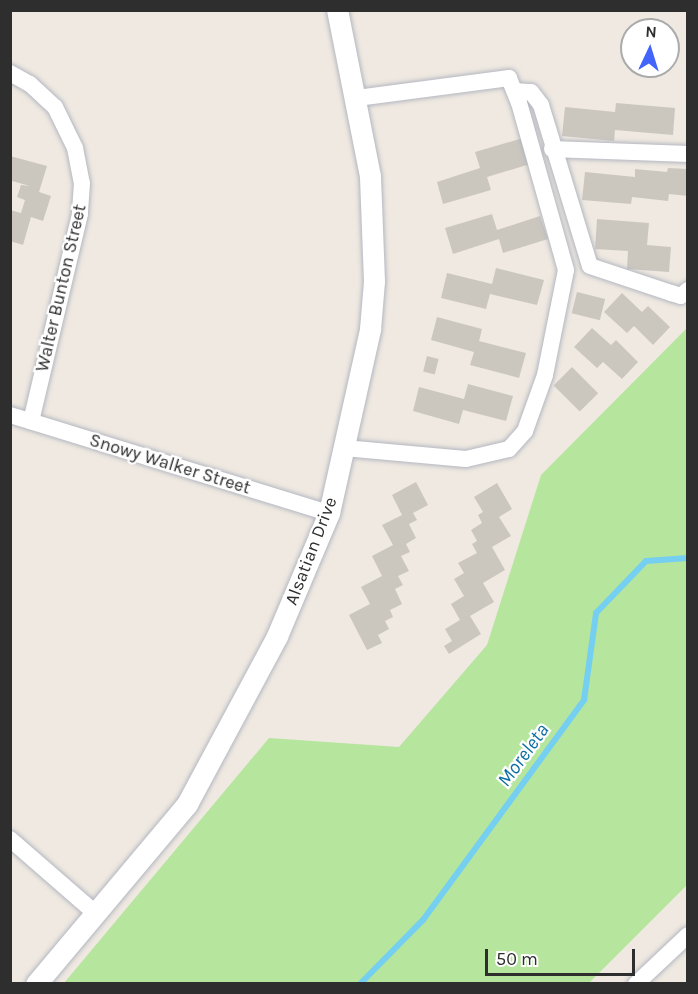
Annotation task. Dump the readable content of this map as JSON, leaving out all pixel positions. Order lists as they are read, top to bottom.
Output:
{
  "streets": {
    "street": ["Walter Bunton Street", "Snowy Walker Street", "Alsatian Drive"]
  },
  "crossings": [
    ["Walter Bunton Street", "Snowy Walker Street"],
    ["Snowy Walker Street", "Alsatian Drive"]
  ],
  "water": ["Moreleta"],
  "scale_bar": "50 m",
  "north": "top"
}
